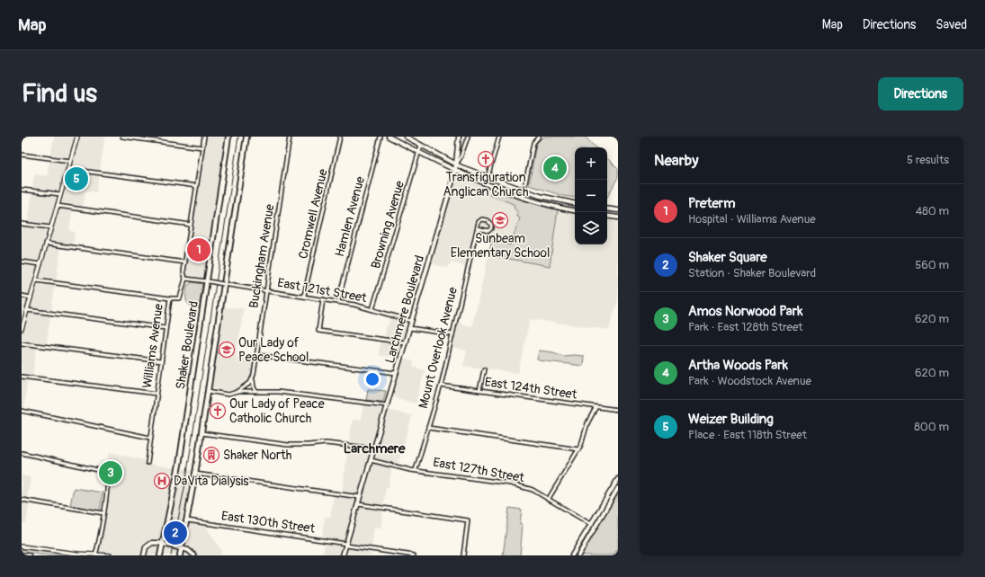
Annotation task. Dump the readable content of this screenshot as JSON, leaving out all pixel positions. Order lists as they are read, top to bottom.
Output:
{
  "streets": {
    "main road": ["Larchmere Boulevard", "Shaker Boulevard"],
    "street": [
      "Cromwell Avenue",
      "Hamlen Avenue",
      "Browning Avenue",
      "Buckingham Avenue",
      "East 121st Street",
      "Williams Avenue",
      "Mount Overlook Avenue",
      "East 124th Street",
      "East 127th Street",
      "East 130th Street"
    ]
  },
  "crossings": [
    ["Cromwell Avenue", "East 121st Street"],
    ["Hamlen Avenue", "East 121st Street"],
    ["Browning Avenue", "East 121st Street"],
    ["Buckingham Avenue", "East 121st Street"],
    ["East 121st Street", "Larchmere Boulevard"],
    ["East 121st Street", "Shaker Boulevard"],
    ["East 121st Street", "Williams Avenue"],
    ["Larchmere Boulevard", "East 127th Street"],
    ["Larchmere Boulevard", "East 130th Street"],
    ["Mount Overlook Avenue", "East 124th Street"],
    ["Mount Overlook Avenue", "East 127th Street"]
  ],
  "districts": ["Larchmere"],
  "places": {
    "church": ["Transfiguration Anglican Church", "Our Lady of Peace Catholic Church"],
    "school or university": ["Sunbeam Elementary School", "Our Lady of Peace School"],
    "building": ["Shaker North"],
    "hospital": ["DaVita Dialysis"]
  },
  "page": {
    "header": "Map",
    "nav": ["Map", "Directions", "Saved"],
    "buttons": "Directions",
    "title": "Find us",
    "heading": ["Nearby", "5 results"],
    "map_buttons": ["+", "−"],
    "pins": [
      "4",
      "5",
      "1",
      "3",
      "2"
    ],
    "list": [
      {
        "mark": "1",
        "name": "Preterm",
        "note": "Hospital · Williams Avenue",
        "value": "480 m"
      },
      {
        "mark": "2",
        "name": "Shaker Square",
        "note": "Station · Shaker Boulevard",
        "value": "560 m"
      },
      {
        "mark": "3",
        "name": "Amos Norwood Park",
        "note": "Park · East 128th Street",
        "value": "620 m"
      },
      {
        "mark": "4",
        "name": "Artha Woods Park",
        "note": "Park · Woodstock Avenue",
        "value": "620 m"
      },
      {
        "mark": "5",
        "name": "Weizer Building",
        "note": "Place · East 118th Street",
        "value": "800 m"
      }
    ]
  }
}
